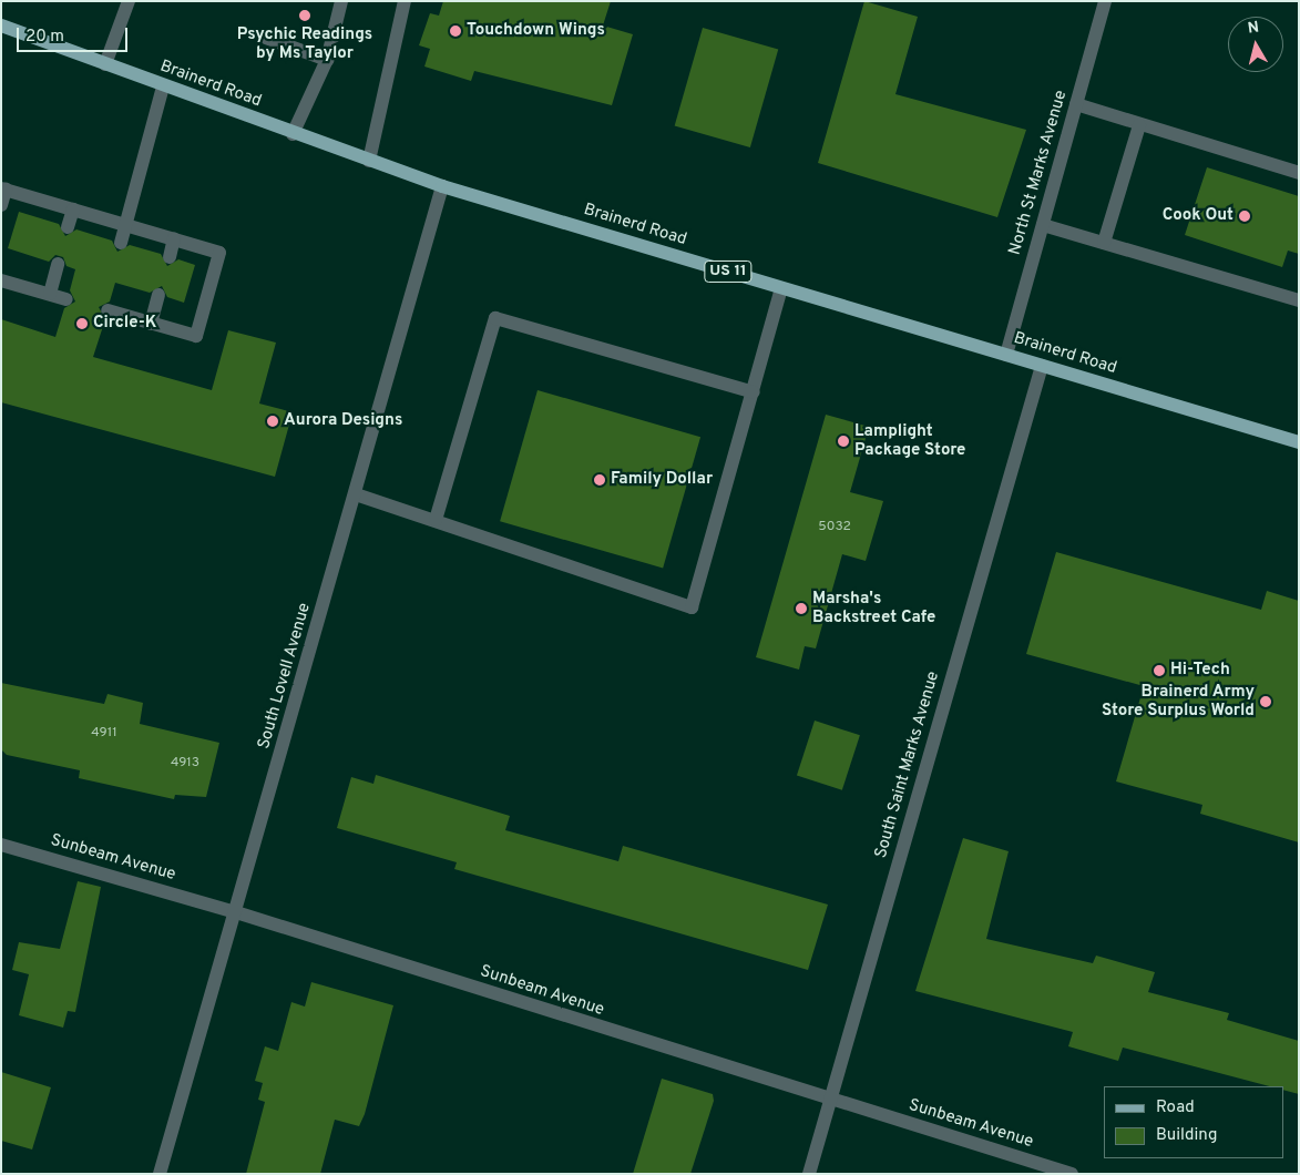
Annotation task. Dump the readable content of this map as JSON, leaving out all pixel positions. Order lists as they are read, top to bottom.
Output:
{
  "streets": {
    "main road": ["Brainerd Road", "US 11"],
    "street": [
      "North St Marks Avenue",
      "South Lovell Avenue",
      "South Saint Marks Avenue",
      "Sunbeam Avenue"
    ]
  },
  "crossings": [
    ["Brainerd Road", "North St Marks Avenue"],
    ["Brainerd Road", "South Lovell Avenue"],
    ["Brainerd Road", "South Saint Marks Avenue"],
    ["South Lovell Avenue", "Sunbeam Avenue"],
    ["South Saint Marks Avenue", "Sunbeam Avenue"]
  ],
  "places": [
    "Psychic Readings by Ms Taylor",
    "Touchdown Wings",
    "Cook Out",
    "Circle-K",
    "Aurora Designs",
    "Lamplight Package Store",
    "Family Dollar",
    "Marsha's Backstreet Cafe",
    "Hi-Tech",
    "Brainerd Army Store Surplus World"
  ],
  "house_numbers": ["5032", "4911", "4913"],
  "legend": ["Road", "Building"],
  "scale_bar": "20 m",
  "north": "top"
}
